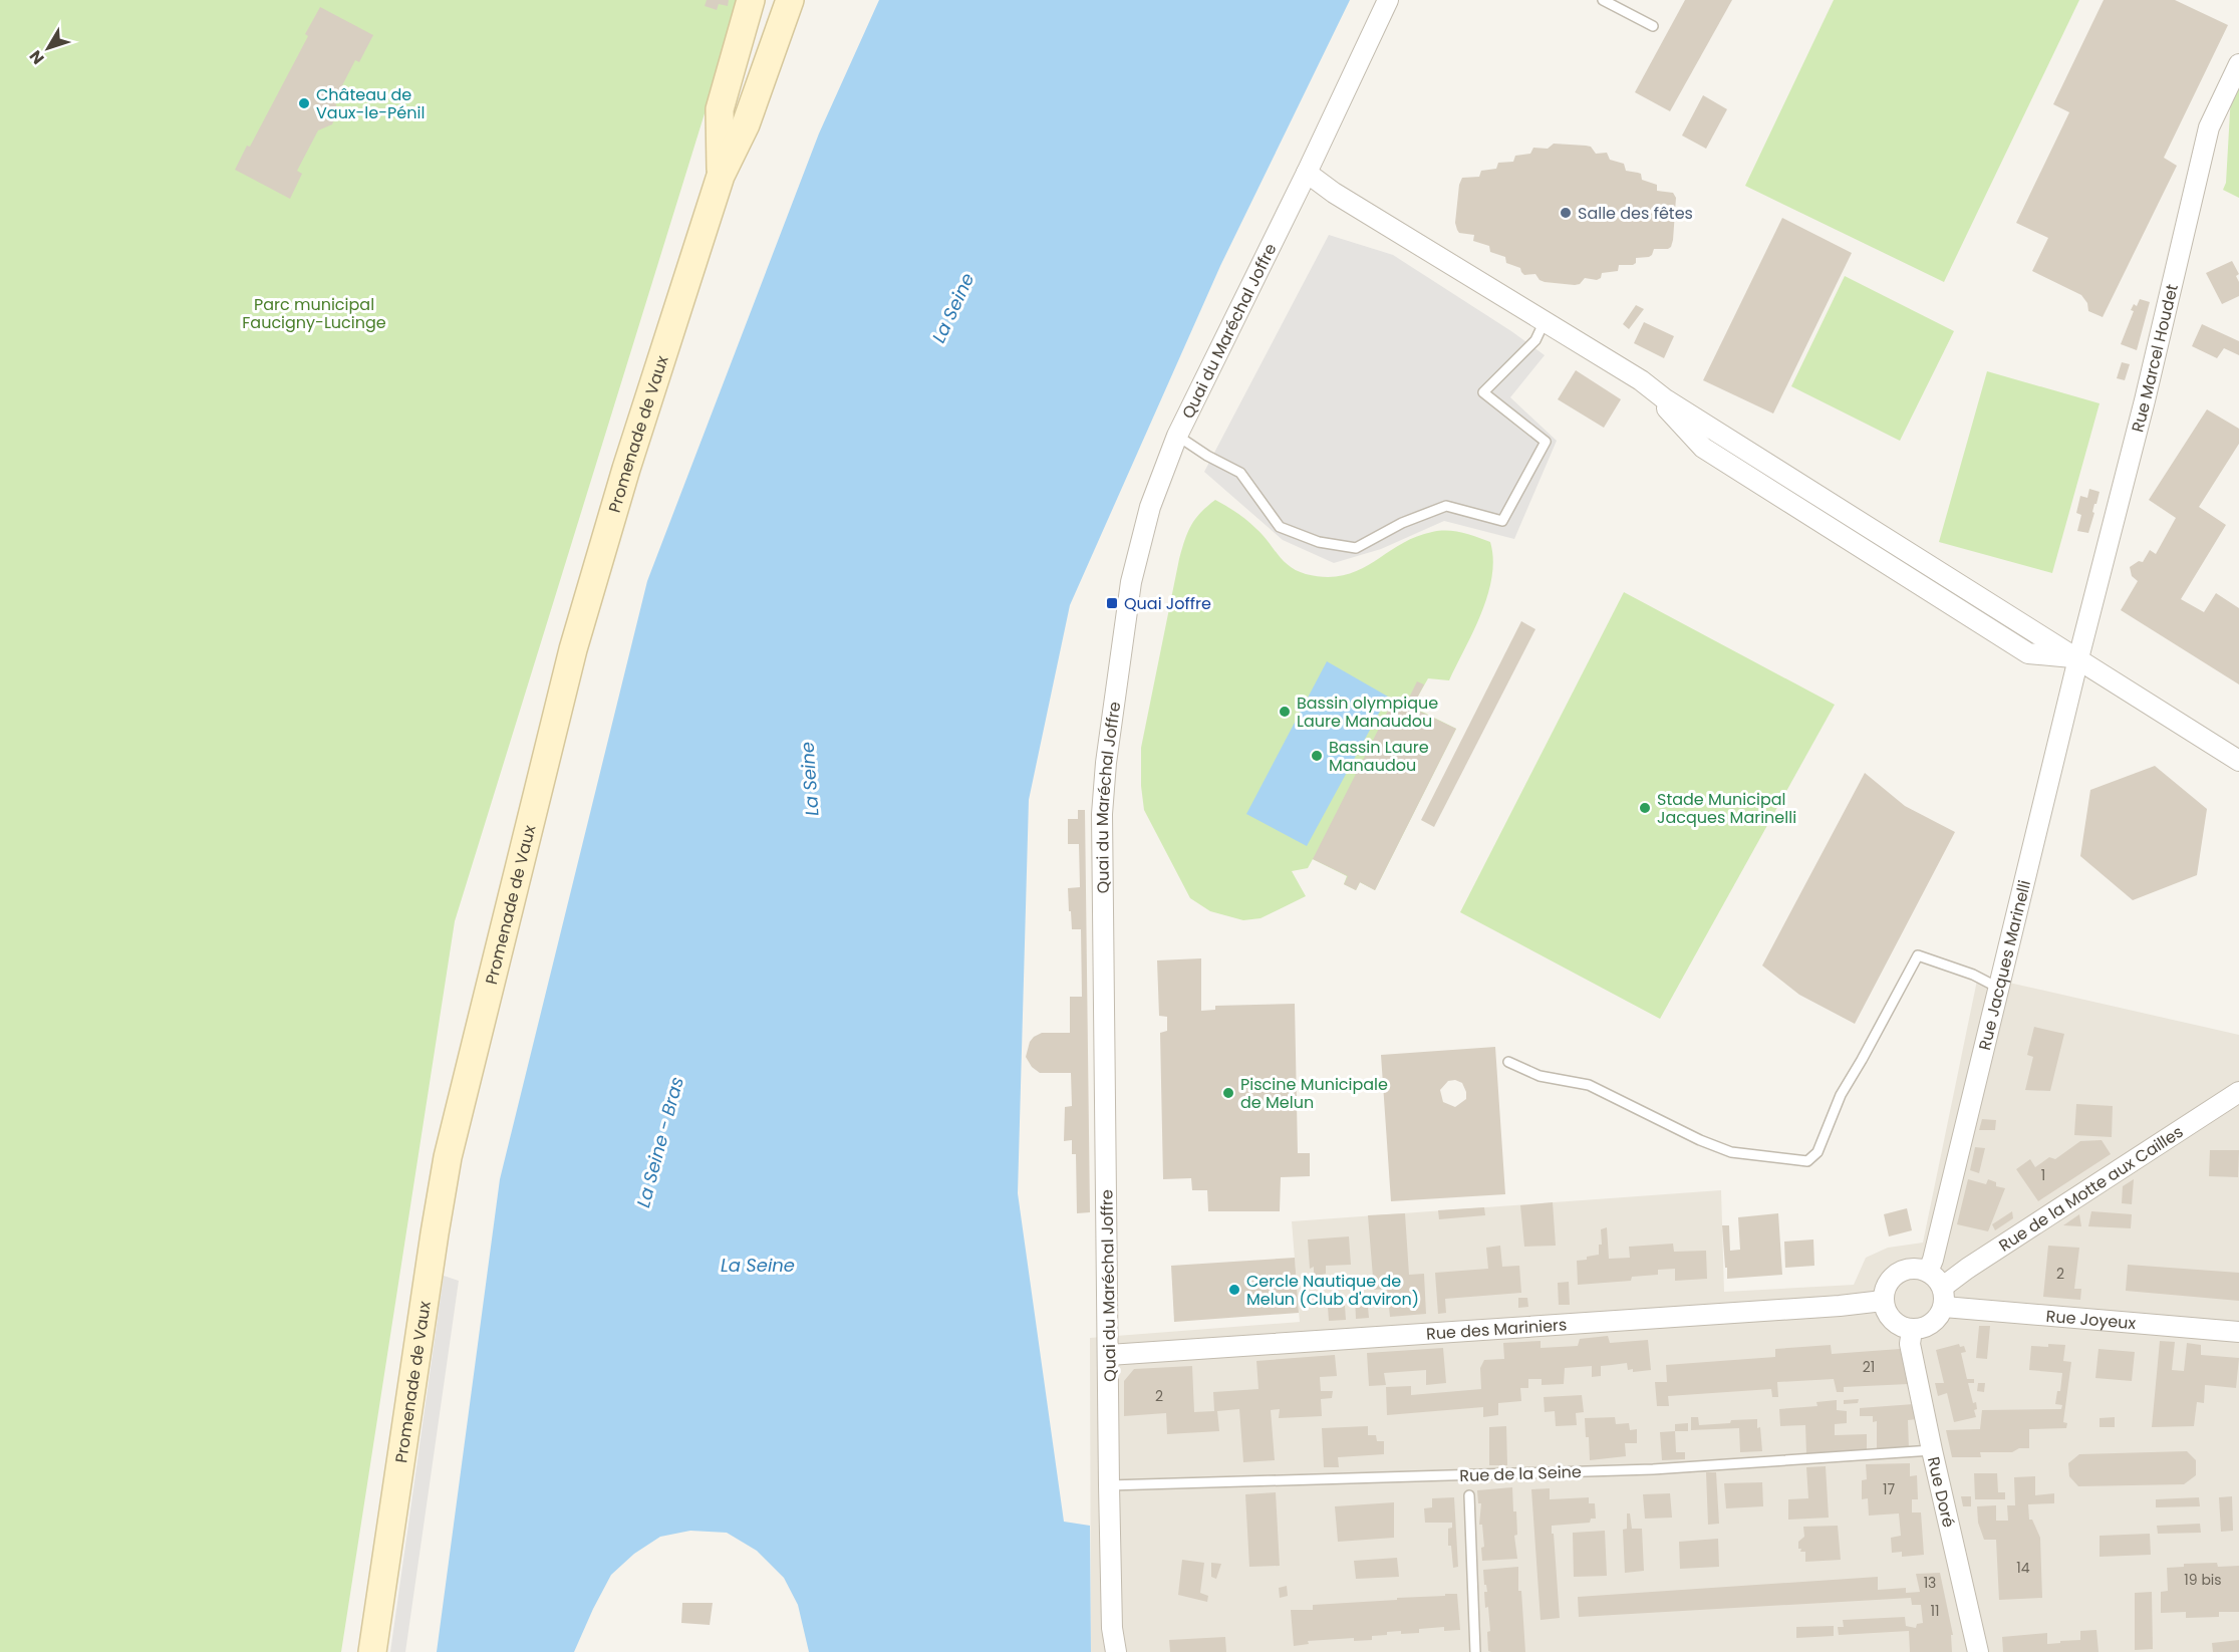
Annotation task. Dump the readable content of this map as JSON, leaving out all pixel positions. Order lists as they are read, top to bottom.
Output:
{
  "streets": {
    "main road": ["Promenade de Vaux"],
    "street": [
      "Quai du Maréchal Joffre",
      "Rue Marcel Houdet",
      "Rue Jacques Marinelli",
      "Rue de la Motte aux Cailles",
      "Rue Joyeux",
      "Rue des Mariniers",
      "Rue Doré"
    ],
    "lane": ["Rue de la Seine"]
  },
  "crossings": [
    ["Quai du Maréchal Joffre", "Rue des Mariniers"],
    ["Quai du Maréchal Joffre", "Rue de la Seine"],
    ["Rue Marcel Houdet", "Rue Jacques Marinelli"],
    ["Rue Jacques Marinelli", "Rue de la Motte aux Cailles"],
    ["Rue Jacques Marinelli", "Rue Joyeux"],
    ["Rue Jacques Marinelli", "Rue des Mariniers"],
    ["Rue Jacques Marinelli", "Rue Doré"],
    ["Rue de la Motte aux Cailles", "Rue Joyeux"],
    ["Rue de la Motte aux Cailles", "Rue des Mariniers"],
    ["Rue de la Motte aux Cailles", "Rue Doré"],
    ["Rue Joyeux", "Rue des Mariniers"],
    ["Rue Joyeux", "Rue Doré"],
    ["Rue des Mariniers", "Rue Doré"],
    ["Rue de la Seine", "Rue Doré"]
  ],
  "water": ["La Seine", "La Seine - Bras"],
  "parks": ["Parc municipal Faucigny-Lucinge"],
  "places": {
    "other": [
      "Château de Vaux-le-Pénil",
      "Salle des fêtes",
      "Bassin olympique Laure Manaudou",
      "Bassin Laure Manaudou",
      "Stade Municipal Jacques Marinelli",
      "Piscine Municipale de Melun",
      "Cercle Nautique de Melun (Club d'aviron)"
    ],
    "transit": ["Quai Joffre"]
  },
  "house_numbers": [
    "1",
    "2",
    "21",
    "2",
    "17",
    "14",
    "19 bis",
    "13",
    "11"
  ],
  "north": "bottom left"
}
